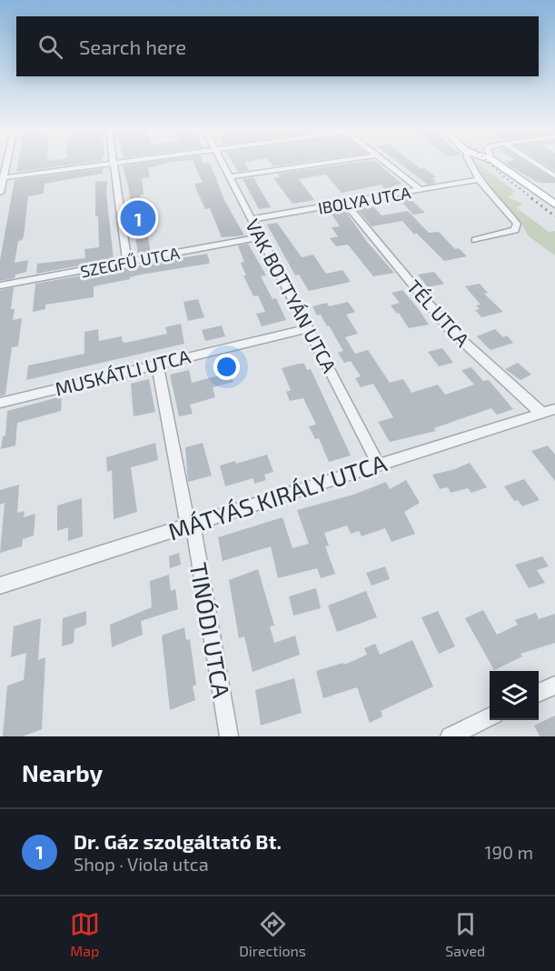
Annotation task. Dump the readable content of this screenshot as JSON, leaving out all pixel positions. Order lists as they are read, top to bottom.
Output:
{
  "streets": {
    "street": [
      "IBOLYA UTCA",
      "SZEGFŰ UTCA",
      "VAK BOTTYÁN UTCA",
      "TÉL UTCA",
      "MUSKÁTLI UTCA",
      "MÁTYÁS KIRÁLY UTCA",
      "TINÓDI UTCA"
    ]
  },
  "crossings": [
    ["IBOLYA UTCA", "VAK BOTTYÁN UTCA"],
    ["IBOLYA UTCA", "TÉL UTCA"],
    ["SZEGFŰ UTCA", "VAK BOTTYÁN UTCA"],
    ["VAK BOTTYÁN UTCA", "MUSKÁTLI UTCA"],
    ["VAK BOTTYÁN UTCA", "MÁTYÁS KIRÁLY UTCA"],
    ["TÉL UTCA", "MÁTYÁS KIRÁLY UTCA"],
    ["MUSKÁTLI UTCA", "TINÓDI UTCA"],
    ["MÁTYÁS KIRÁLY UTCA", "TINÓDI UTCA"]
  ],
  "page": {
    "search": "Search here",
    "pins": "1",
    "heading": "Nearby",
    "list": [
      {
        "mark": "1",
        "name": "Dr. Gáz szolgáltató Bt.",
        "note": "Shop · Viola utca",
        "value": "190 m"
      }
    ],
    "nav": ["Map", "Directions", "Saved"]
  }
}
